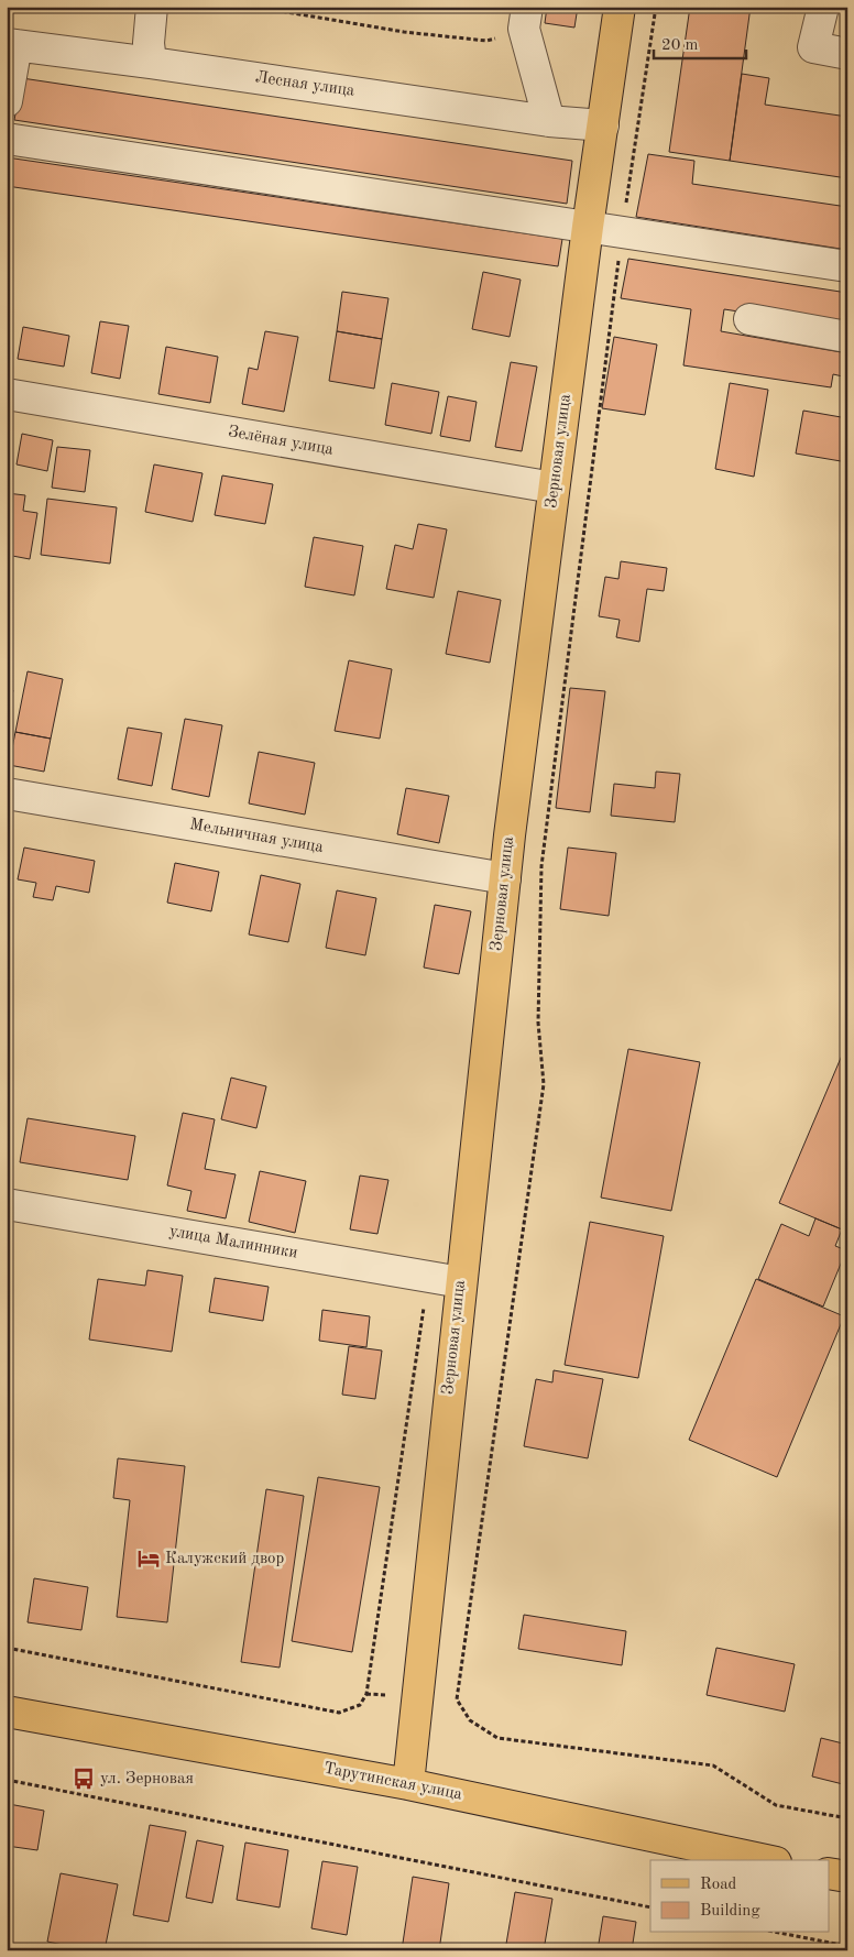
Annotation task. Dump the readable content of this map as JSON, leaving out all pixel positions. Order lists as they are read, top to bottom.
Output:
{
  "streets": {
    "main road": ["Зерновая улица", "Тарутинская улица"],
    "street": [
      "Лесная улица",
      "Зелёная улица",
      "Мельничная улица",
      "улица Малинники"
    ]
  },
  "crossings": [
    ["Лесная улица", "Зерновая улица"],
    ["Зелёная улица", "Зерновая улица"],
    ["Зерновая улица", "Мельничная улица"],
    ["Зерновая улица", "улица Малинники"],
    ["Зерновая улица", "Тарутинская улица"]
  ],
  "places": {
    "hotel": ["Калужский двор"],
    "bus stop": ["ул. Зерновая"]
  },
  "legend": ["Road", "Building"],
  "scale_bar": "20 m"
}
